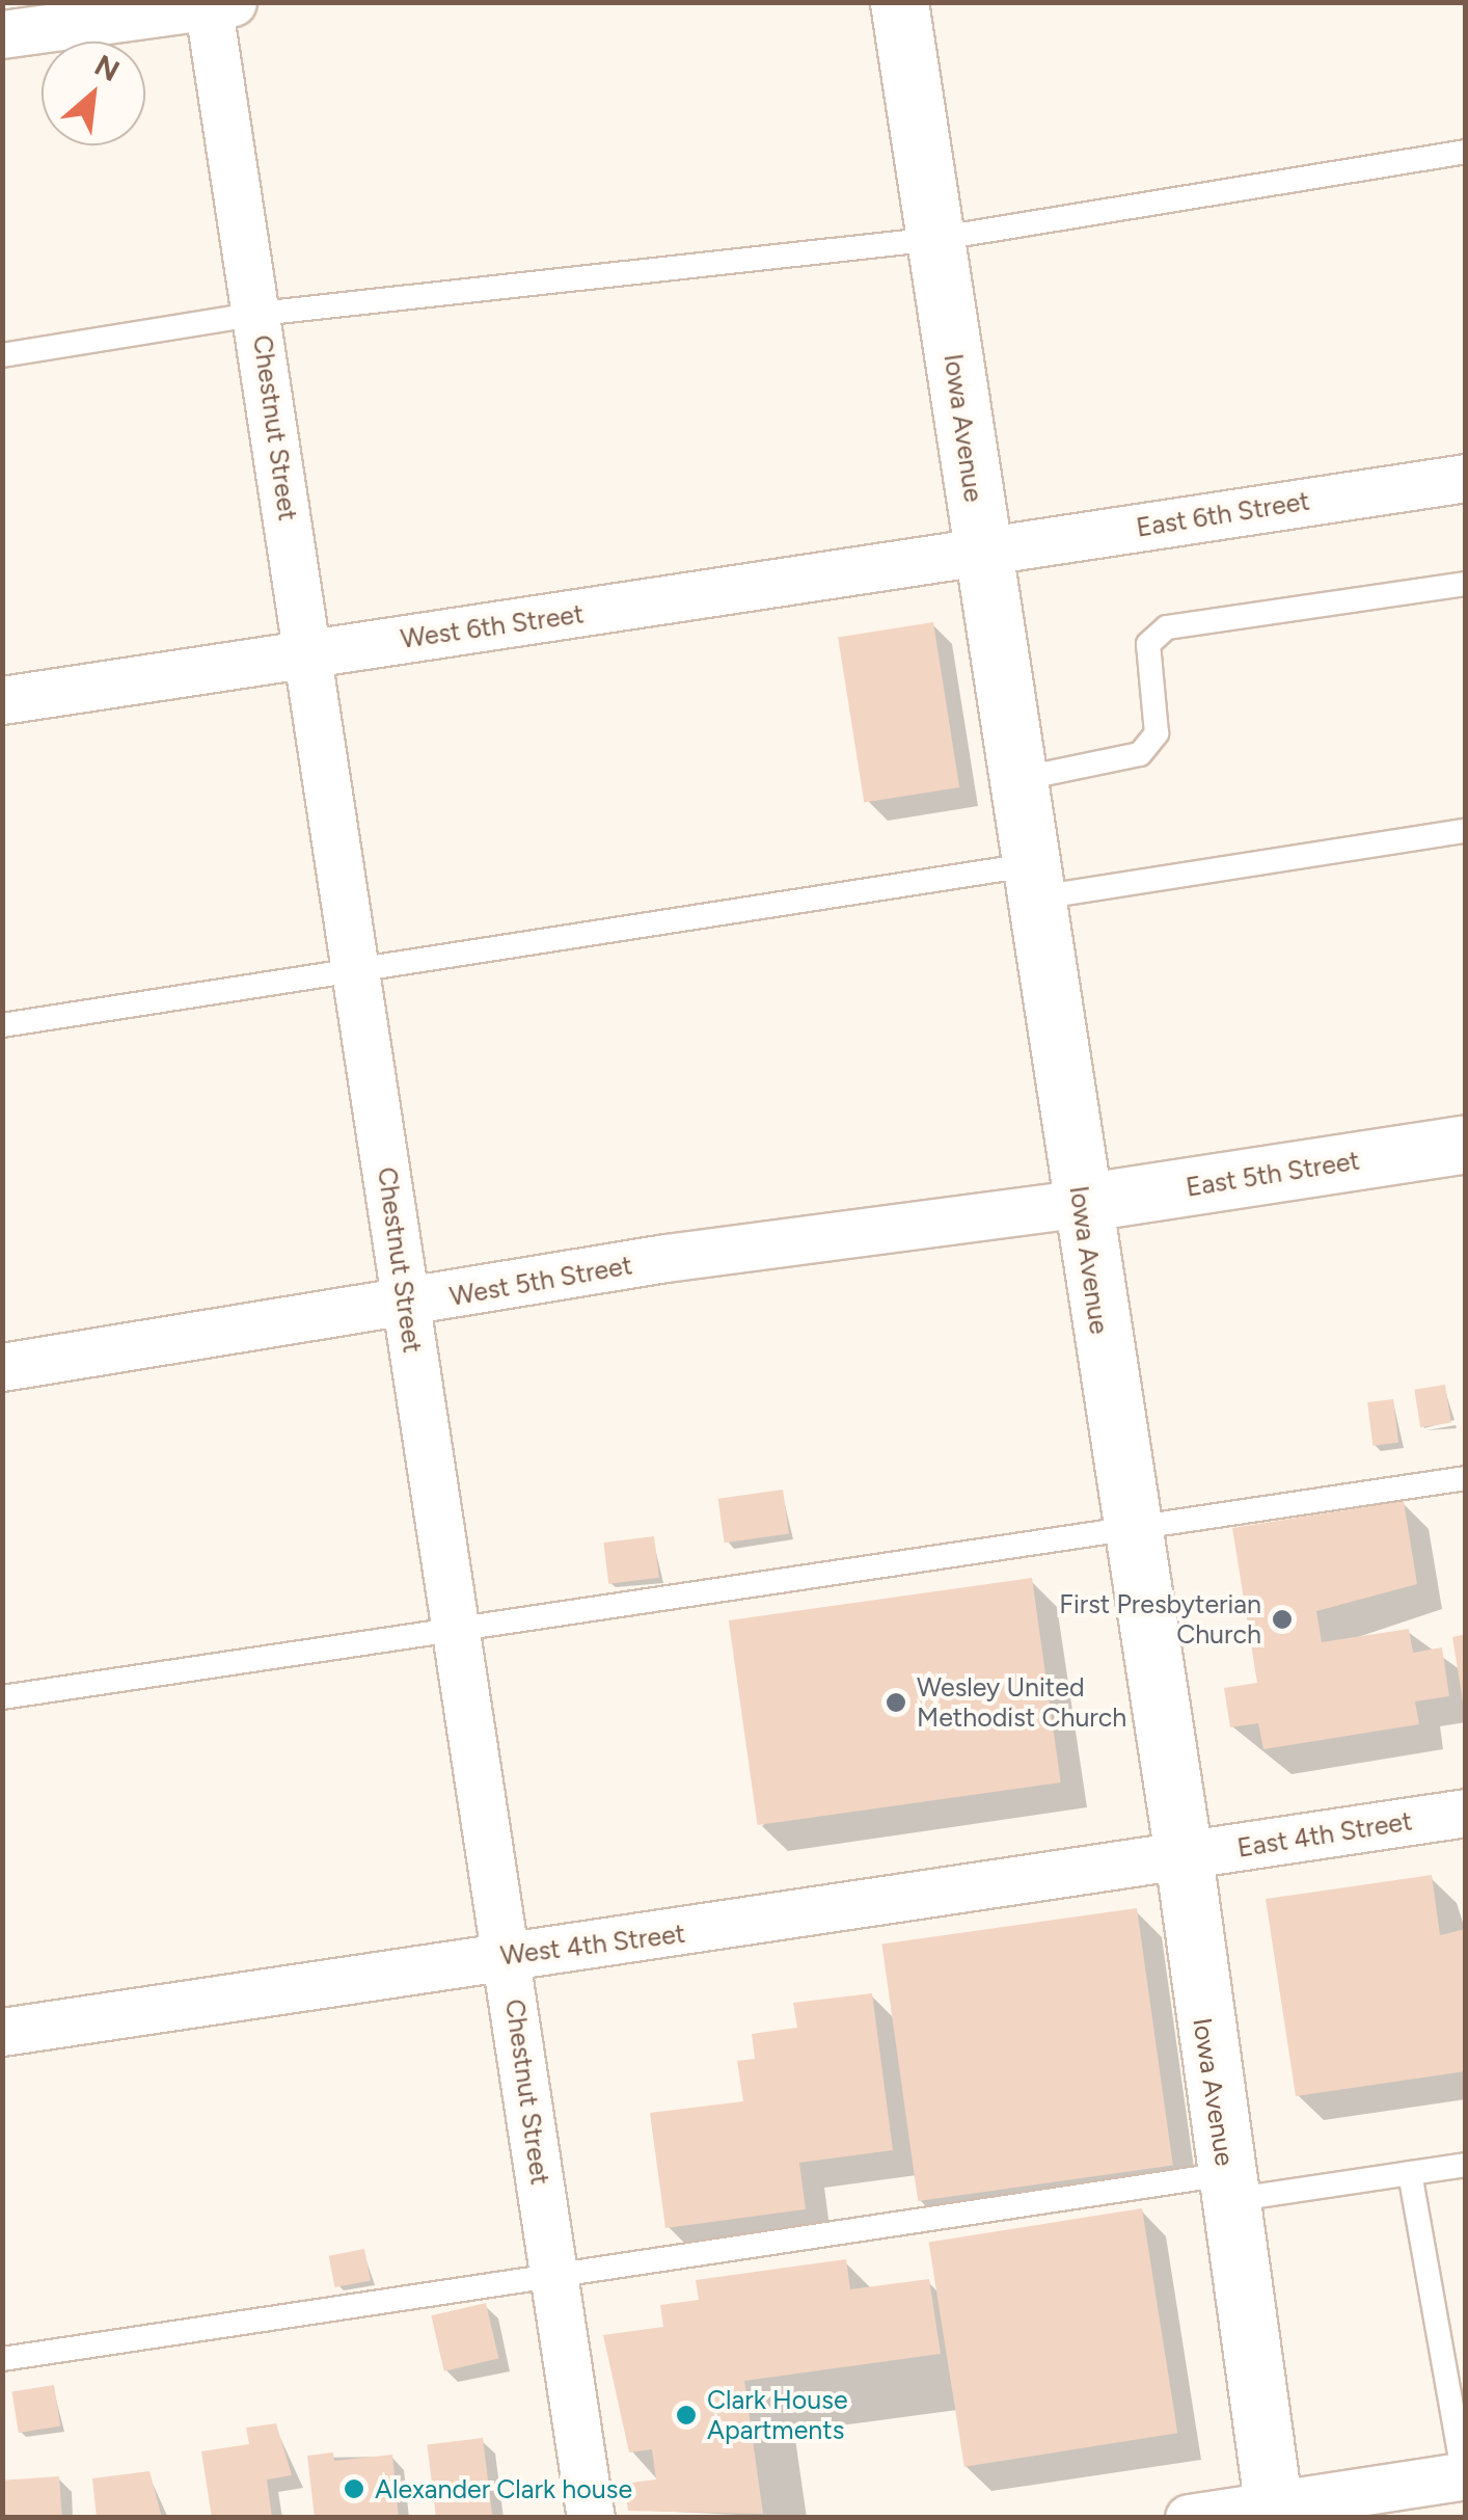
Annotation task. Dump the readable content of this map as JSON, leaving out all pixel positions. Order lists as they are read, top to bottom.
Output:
{
  "streets": {
    "street": [
      "Chestnut Street",
      "Iowa Avenue",
      "East 6th Street",
      "West 6th Street",
      "East 5th Street",
      "West 5th Street",
      "East 4th Street",
      "West 4th Street"
    ]
  },
  "crossings": [
    ["Chestnut Street", "West 6th Street"],
    ["Chestnut Street", "West 5th Street"],
    ["Chestnut Street", "West 4th Street"],
    ["Iowa Avenue", "East 6th Street"],
    ["Iowa Avenue", "West 6th Street"],
    ["Iowa Avenue", "East 5th Street"],
    ["Iowa Avenue", "West 5th Street"],
    ["Iowa Avenue", "East 4th Street"],
    ["Iowa Avenue", "West 4th Street"],
    ["East 6th Street", "West 6th Street"],
    ["East 5th Street", "West 5th Street"],
    ["East 4th Street", "West 4th Street"]
  ],
  "places": [
    "First Presbyterian Church",
    "Wesley United Methodist Church",
    "Clark House Apartments",
    "Alexander Clark house"
  ],
  "north": "top right"
}
